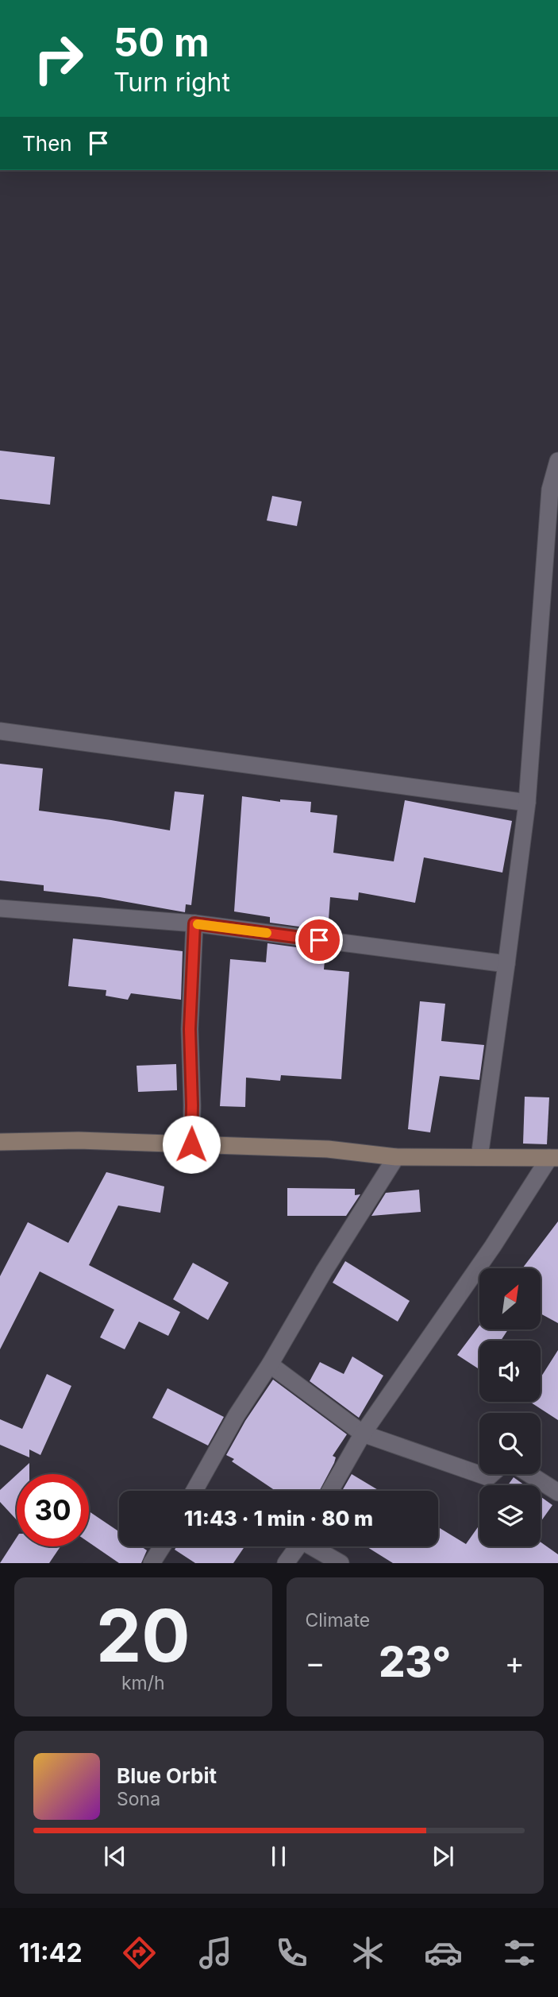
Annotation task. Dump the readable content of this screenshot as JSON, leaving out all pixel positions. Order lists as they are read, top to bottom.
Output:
{
  "north": "top right",
  "page": {
    "turn": ["50 m", "Turn right"],
    "then": "Then",
    "limit": "30",
    "trip": "11:43 · 1 min · 80 m",
    "tile": [
      ["20", "km/h"],
      "Climate"
    ],
    "heat": ["−", "23°", "+"],
    "song": ["Blue Orbit", "Sona"],
    "tabs": "11:42"
  }
}
